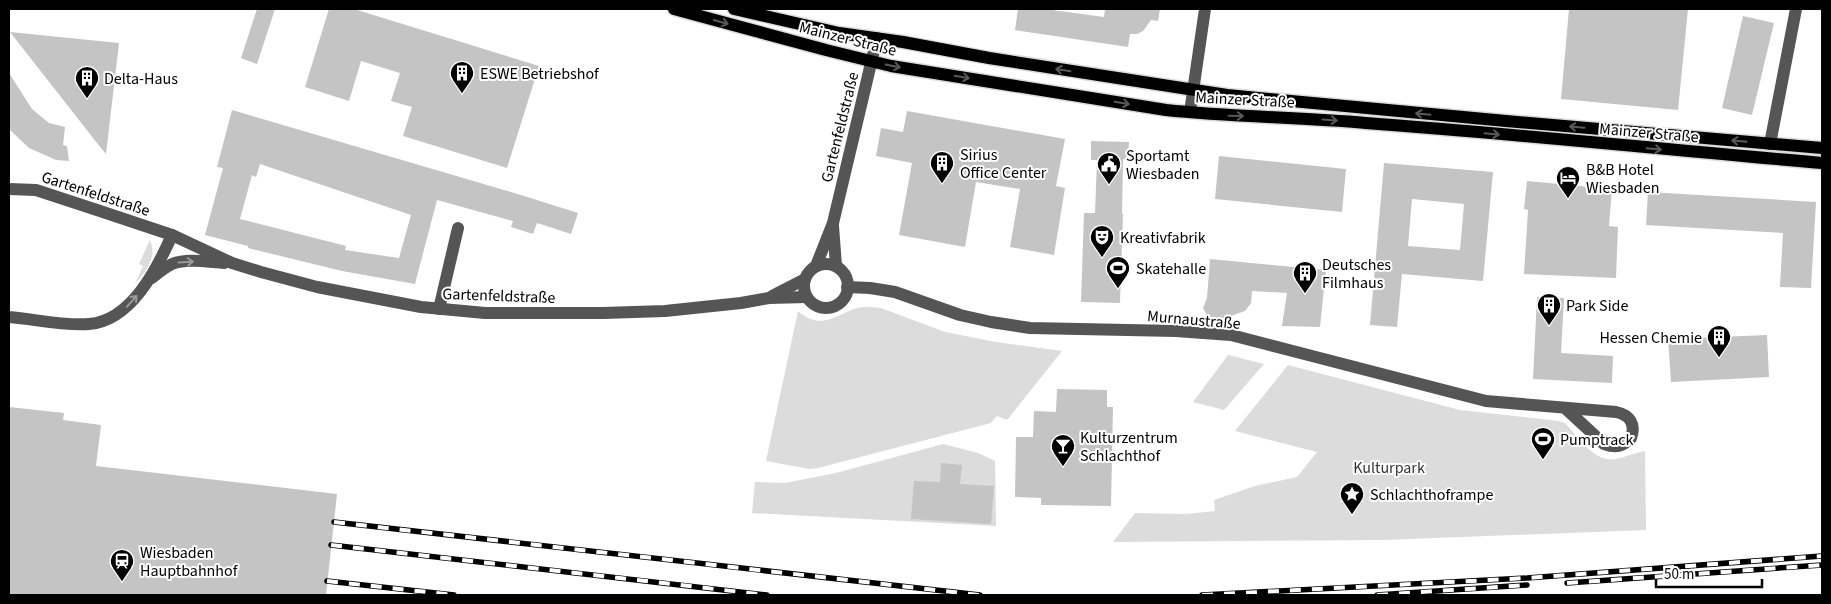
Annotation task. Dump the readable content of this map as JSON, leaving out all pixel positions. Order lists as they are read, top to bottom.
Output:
{
  "streets": {
    "main road": ["Mainzer Straße"],
    "street": ["Gartenfeldstraße", "Murnaustraße"]
  },
  "crossings": [
    ["Mainzer Straße", "Gartenfeldstraße"],
    ["Gartenfeldstraße", "Murnaustraße"]
  ],
  "parks": ["Kulturpark"],
  "places": {
    "building": [
      "ESWE Betriebshof",
      "Delta-Haus",
      "Sirius Office Center",
      "Deutsches Filmhaus",
      "Park Side",
      "Hessen Chemie"
    ],
    "public building": ["Sportamt Wiesbaden"],
    "hotel": ["B&B Hotel Wiesbaden"],
    "theatre": ["Kreativfabrik"],
    "sports": ["Skatehalle", "Pumptrack"],
    "bar": ["Kulturzentrum Schlachthof"],
    "place": ["Schlachthoframpe"],
    "station": ["Wiesbaden Hauptbahnhof"]
  },
  "scale_bar": "50 m"
}
